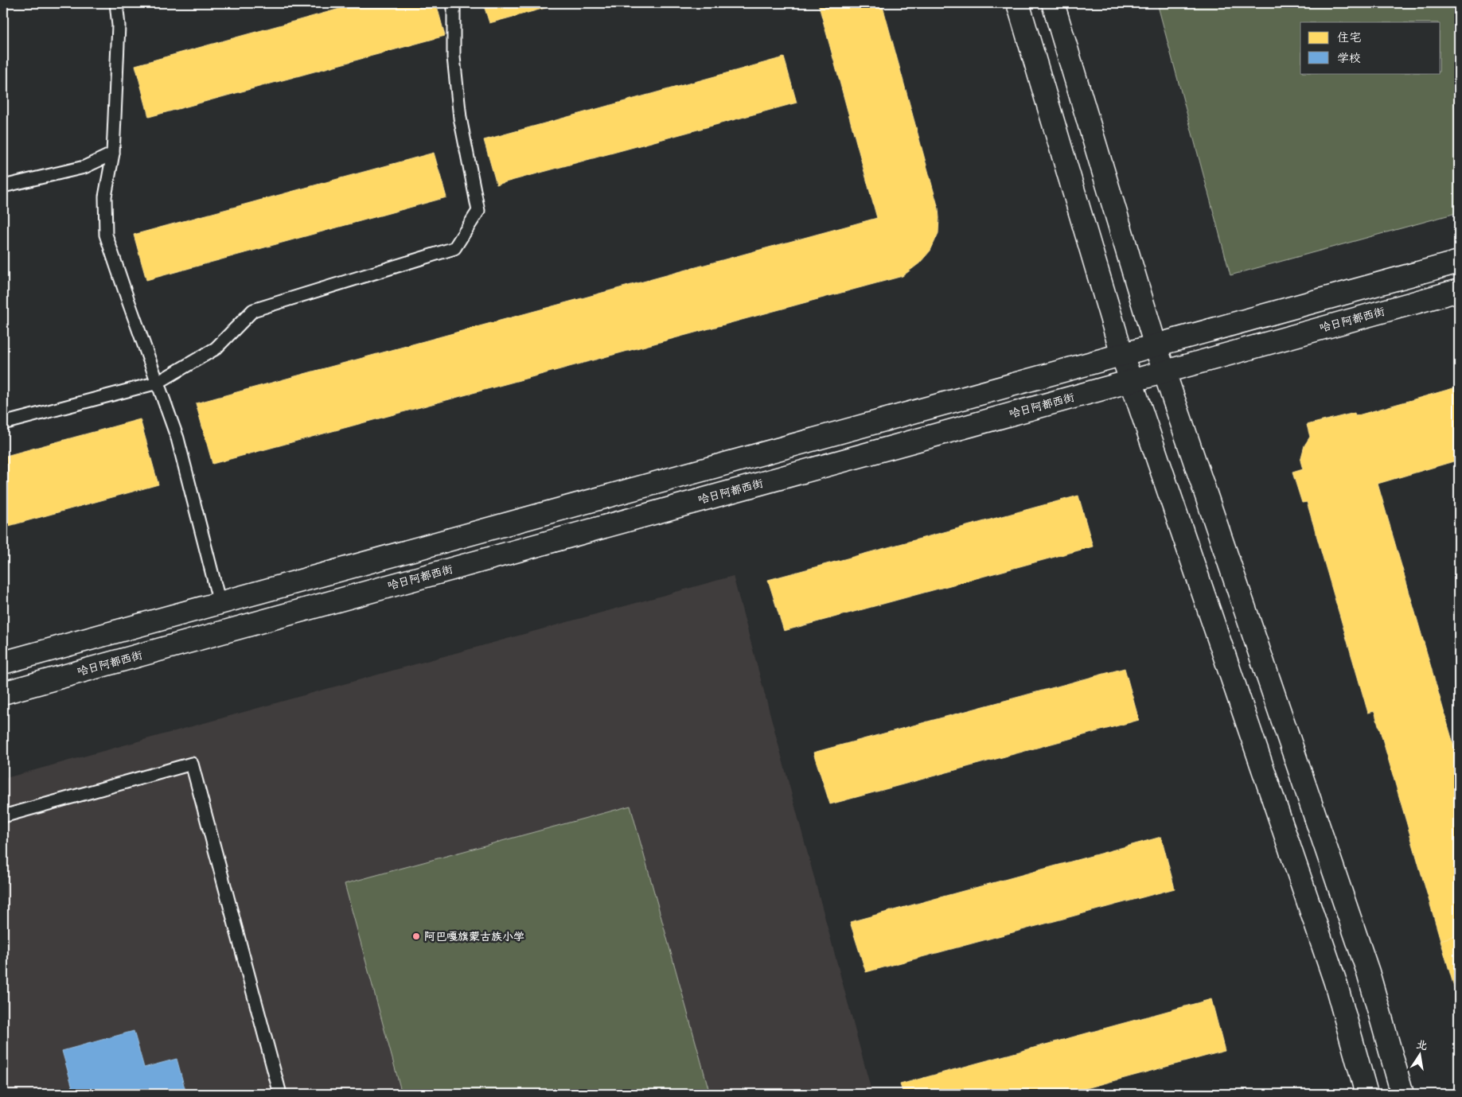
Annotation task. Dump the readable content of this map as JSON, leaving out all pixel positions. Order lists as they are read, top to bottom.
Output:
{
  "streets": {
    "main road": ["哈日阿都西街"]
  },
  "places": ["阿巴嘎旗蒙古族小学"],
  "legend": ["住宅", "学校"],
  "north": "top"
}
